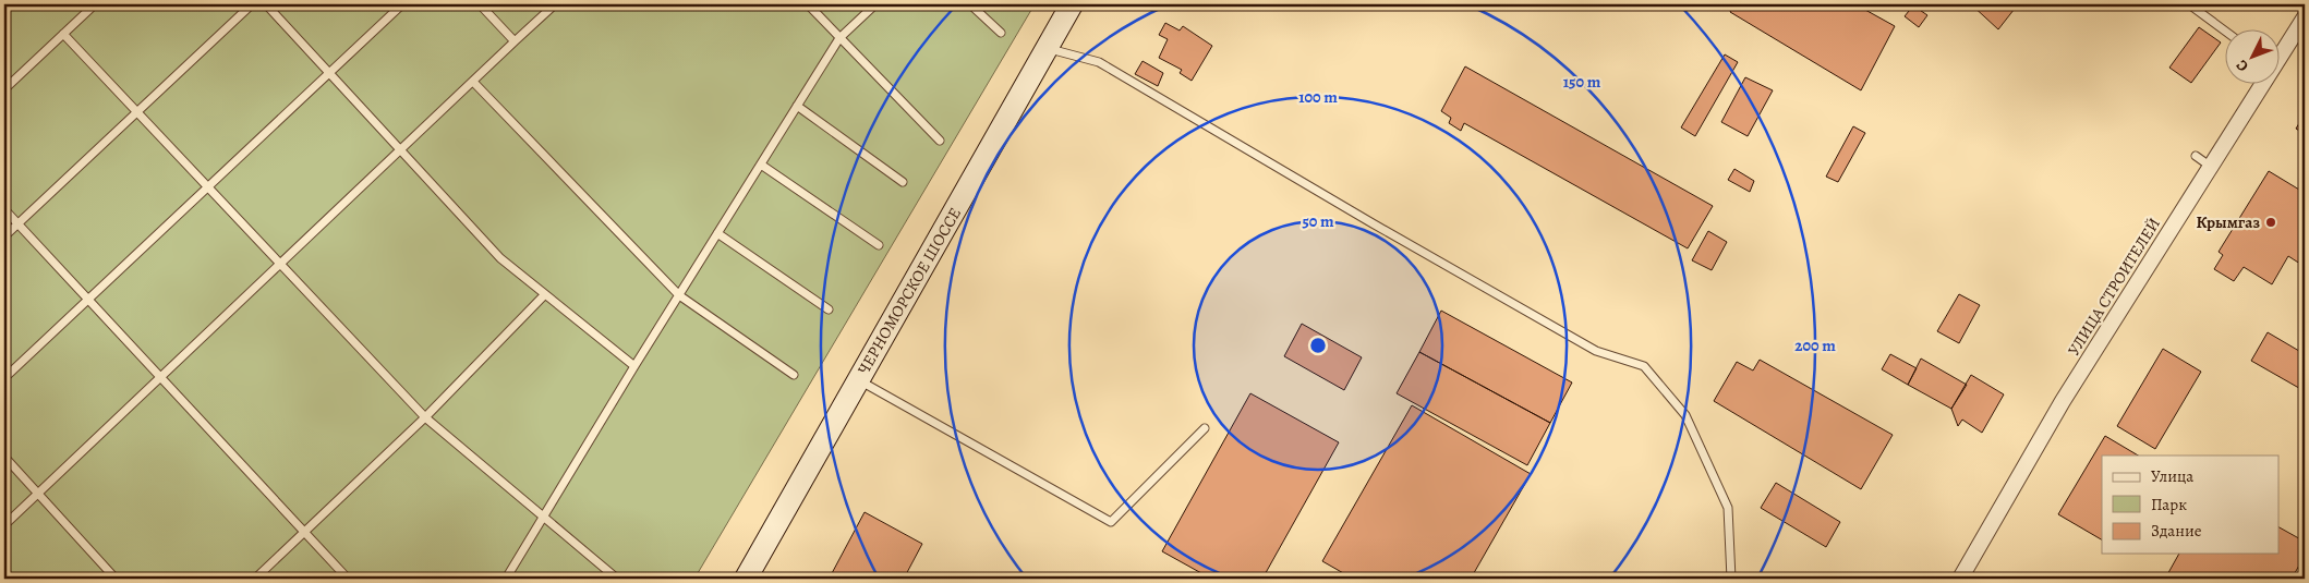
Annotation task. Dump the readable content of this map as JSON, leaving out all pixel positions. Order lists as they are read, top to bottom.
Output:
{
  "streets": {
    "main road": ["ЧЕРНОМОРСКОЕ ШОССЕ"],
    "street": ["УЛИЦА СТРОИТЕЛЕЙ"]
  },
  "places": ["Крымгаз"],
  "legend": ["Улица", "Парк", "Здание"],
  "north": "bottom left",
  "rings": [
    "150 m",
    "100 m",
    "50 m",
    "200 m"
  ]
}
